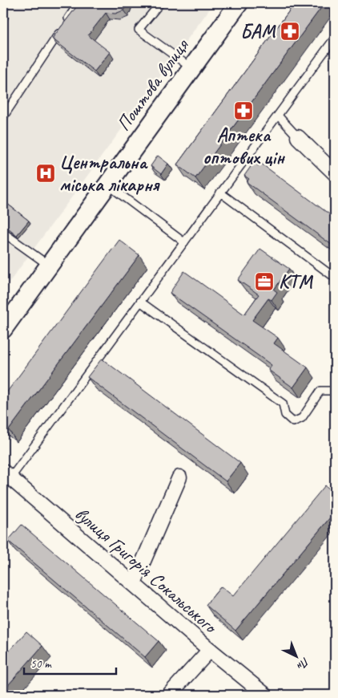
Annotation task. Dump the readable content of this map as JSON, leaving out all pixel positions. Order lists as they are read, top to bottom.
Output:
{
  "streets": {
    "street": ["Поштова вулиця", "вулиця Григорія Сокальського"]
  },
  "places": {
    "pharmacy": ["БАМ", "Аптека оптових цін"],
    "hospital": ["Центральна міська лікарня"],
    "office": ["КТМ"]
  },
  "scale_bar": "50 m",
  "north": "bottom right"
}
